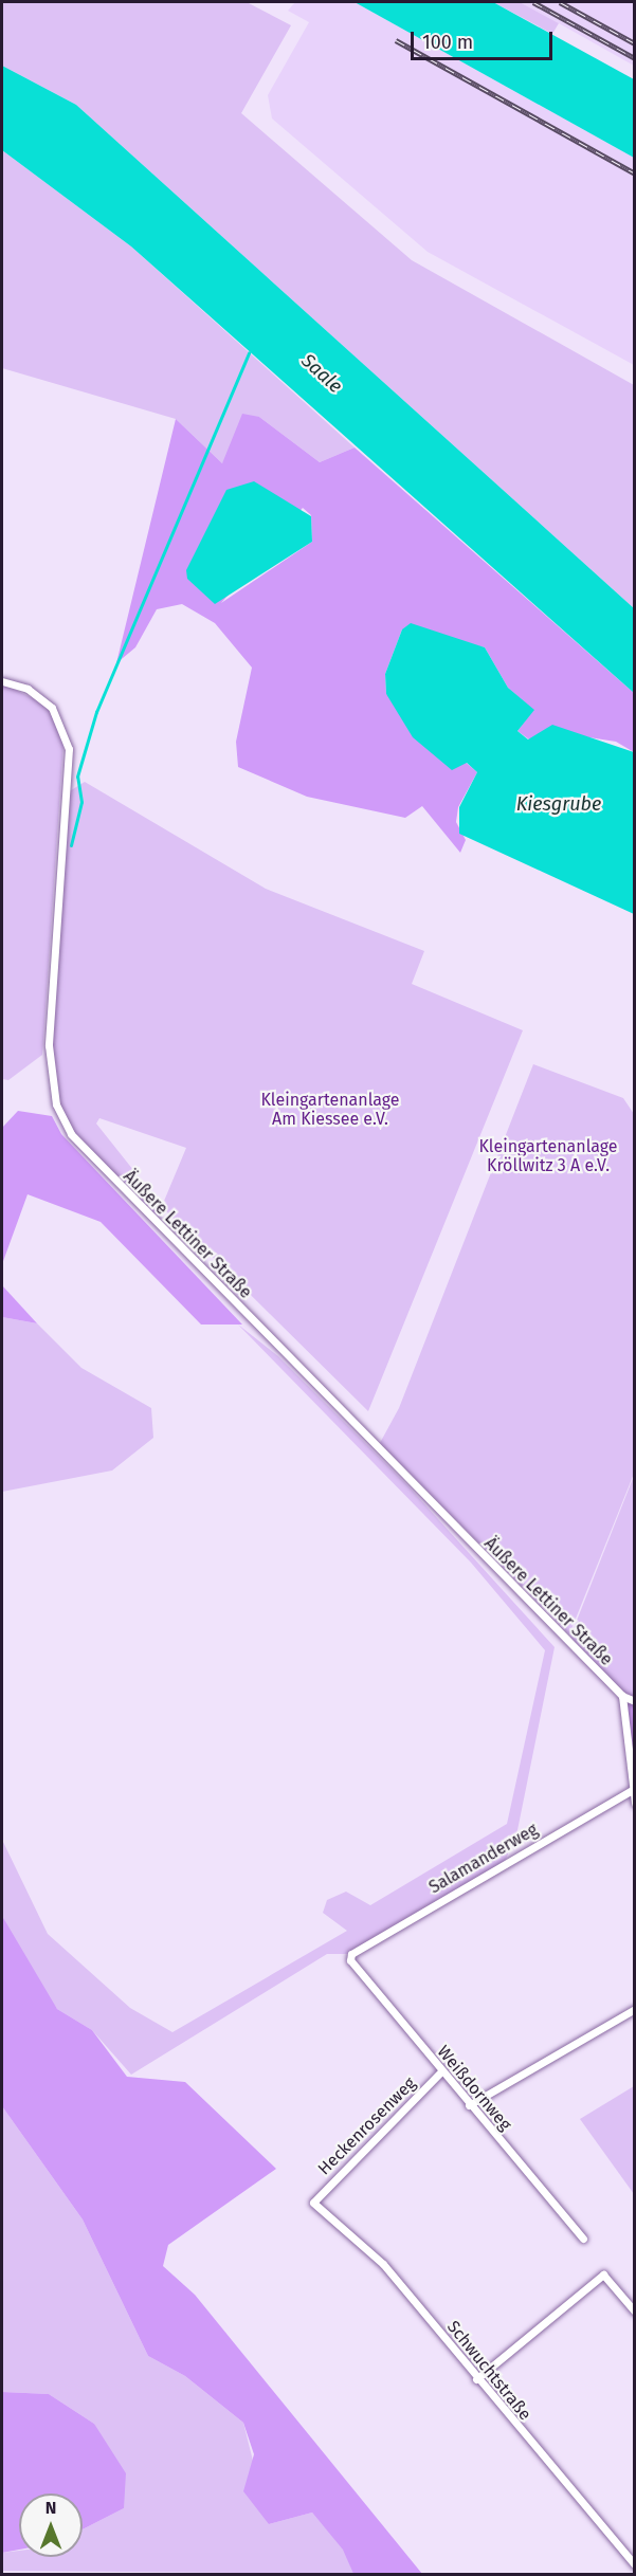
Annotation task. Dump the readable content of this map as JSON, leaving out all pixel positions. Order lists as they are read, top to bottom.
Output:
{
  "streets": {
    "street": [
      "Äußere Lettiner Straße",
      "Salamanderweg",
      "Weißdornweg",
      "Heckenrosenweg",
      "Schwuchtstraße"
    ]
  },
  "crossings": [
    ["Salamanderweg", "Weißdornweg"],
    ["Weißdornweg", "Heckenrosenweg"],
    ["Heckenrosenweg", "Schwuchtstraße"]
  ],
  "water": ["Saale", "Kiesgrube"],
  "parks": ["Kleingartenanlage Am Kiessee e.V.", "Kleingartenanlage Kröllwitz 3 A e.V."],
  "scale_bar": "100 m",
  "north": "top"
}
